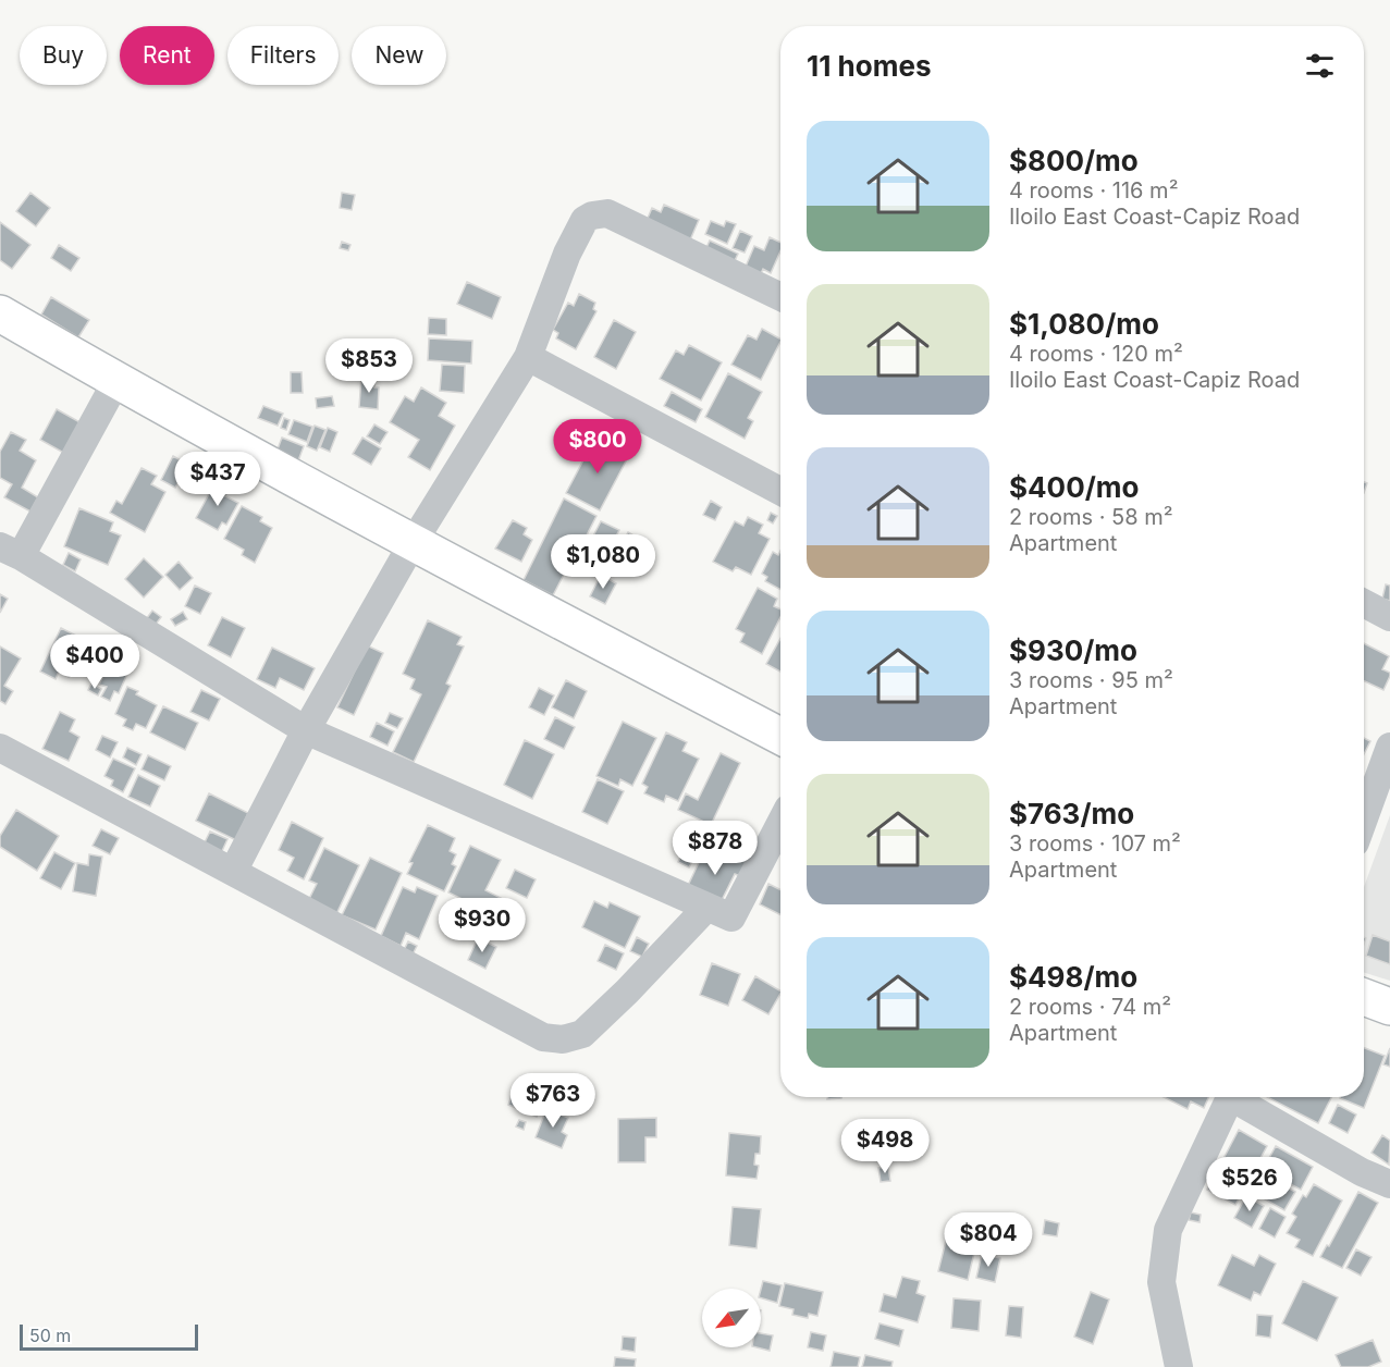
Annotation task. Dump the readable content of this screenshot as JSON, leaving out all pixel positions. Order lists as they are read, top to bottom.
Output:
{
  "scale_bar": "50 m",
  "north": "bottom left",
  "page": {
    "chip": [
      "Buy",
      "Rent",
      "Filters",
      "New"
    ],
    "heading": "11 homes",
    "list": [
      {
        "name": "$800/mo",
        "note": "4 rooms · 116 m² · Iloilo East Coast-Capiz Road"
      },
      {
        "name": "$1,080/mo",
        "note": "4 rooms · 120 m² · Iloilo East Coast-Capiz Road"
      },
      {
        "name": "$400/mo",
        "note": "2 rooms · 58 m² · Apartment"
      },
      {
        "name": "$930/mo",
        "note": "3 rooms · 95 m² · Apartment"
      },
      {
        "name": "$763/mo",
        "note": "3 rooms · 107 m² · Apartment"
      },
      {
        "name": "$498/mo",
        "note": "2 rooms · 74 m² · Apartment"
      }
    ],
    "price": [
      "$853",
      "$800",
      "$437",
      "$1,080",
      "$400",
      "$878",
      "$930",
      "$763",
      "$498",
      "$526",
      "$804"
    ],
    "scale": "50 m"
  }
}
